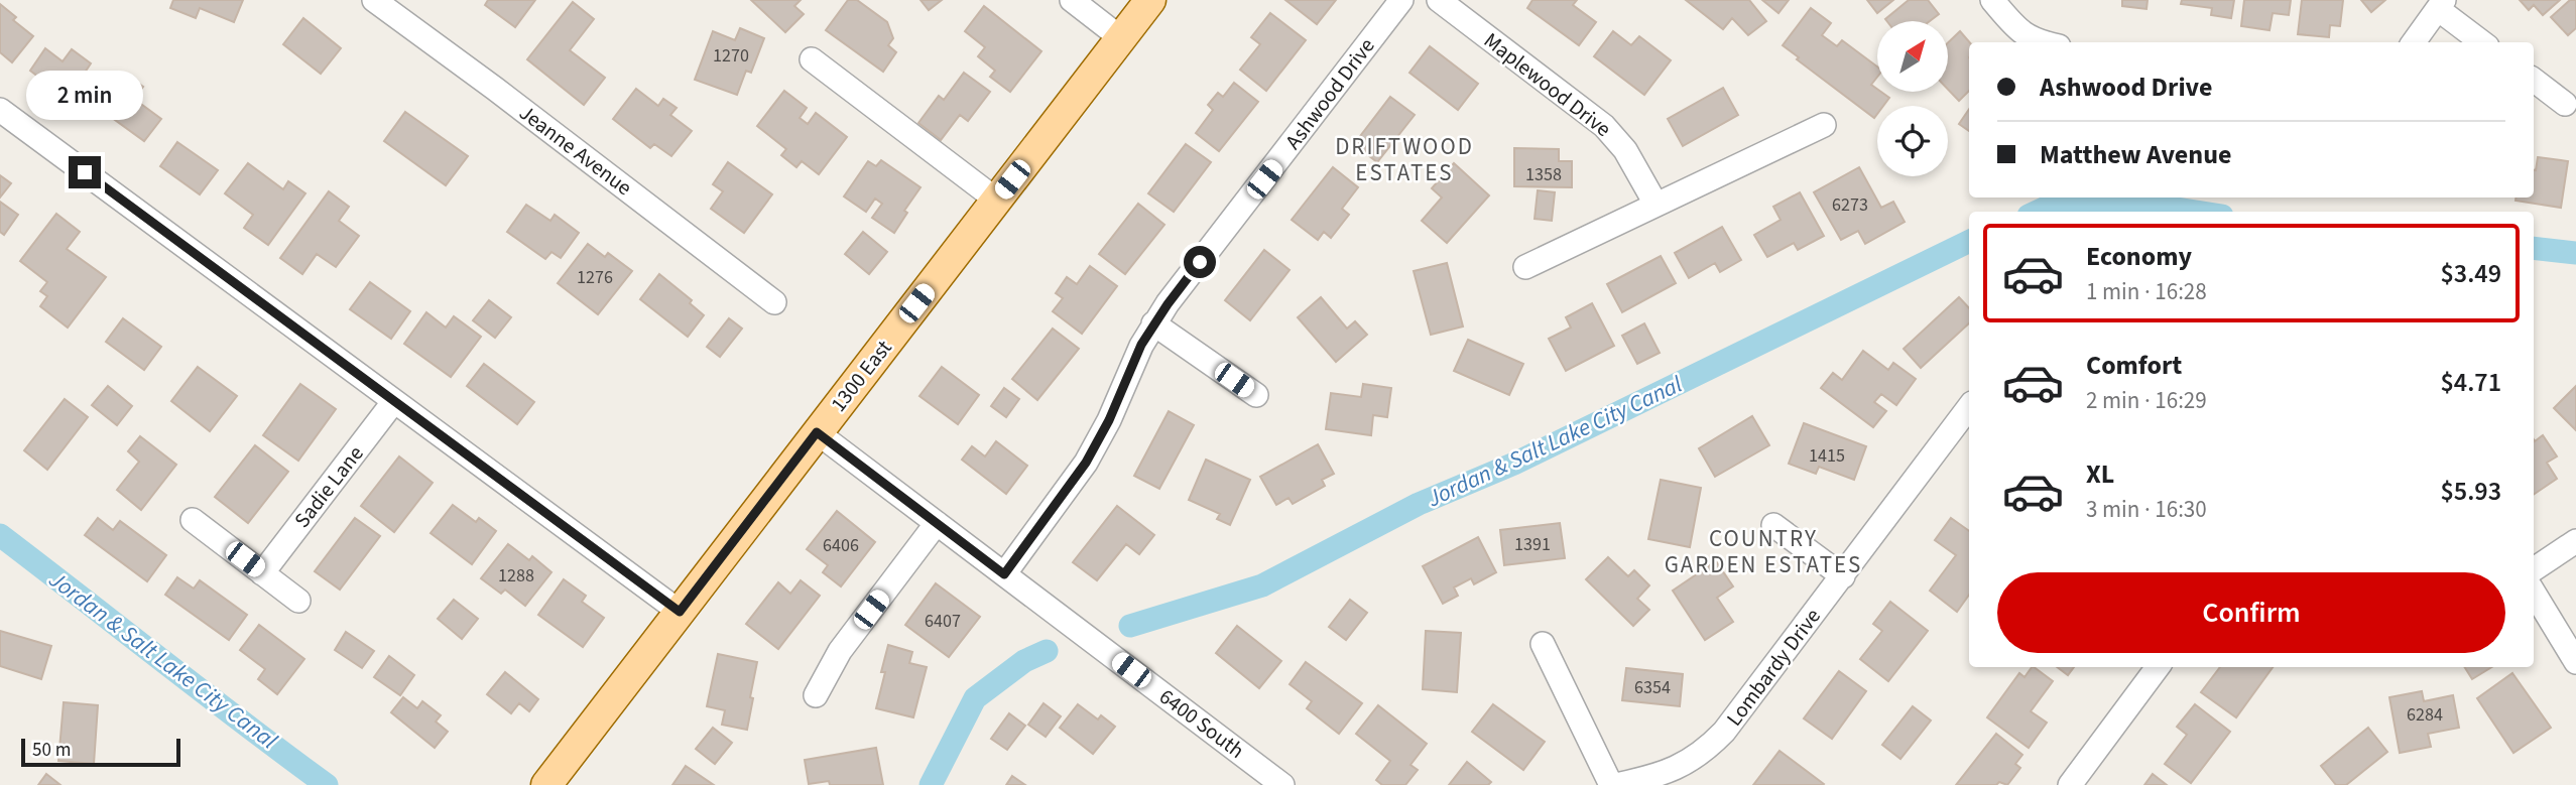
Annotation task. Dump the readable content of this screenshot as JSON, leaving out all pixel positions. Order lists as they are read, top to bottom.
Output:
{
  "streets": {
    "main road": ["1300 East"],
    "street": [
      "Maplewood Drive",
      "Ashwood Drive",
      "Jeanne Avenue",
      "Sadie Lane",
      "Lombardy Drive",
      "6400 South"
    ]
  },
  "crossings": [
    ["Ashwood Drive", "6400 South"],
    ["1300 East", "6400 South"]
  ],
  "districts": ["DRIFTWOOD ESTATES", "COUNTRY GARDEN ESTATES"],
  "water": ["Jordan & Salt Lake City Canal"],
  "house_numbers": [
    "1270",
    "1358",
    "6273",
    "1276",
    "1415",
    "1391",
    "6406",
    "1288",
    "6407",
    "6354",
    "6284"
  ],
  "scale_bar": "50 m",
  "north": "top right",
  "page": {
    "banner": ["Ashwood Drive", "Matthew Avenue"],
    "bubble": "2 min",
    "list": [
      {
        "name": "Economy",
        "note": "1 min · 16:28",
        "value": "$3.49"
      },
      {
        "name": "Comfort",
        "note": "2 min · 16:29",
        "value": "$4.71"
      },
      {
        "name": "XL",
        "note": "3 min · 16:30",
        "value": "$5.93"
      }
    ],
    "buttons": "Confirm",
    "scale": "50 m"
  }
}
